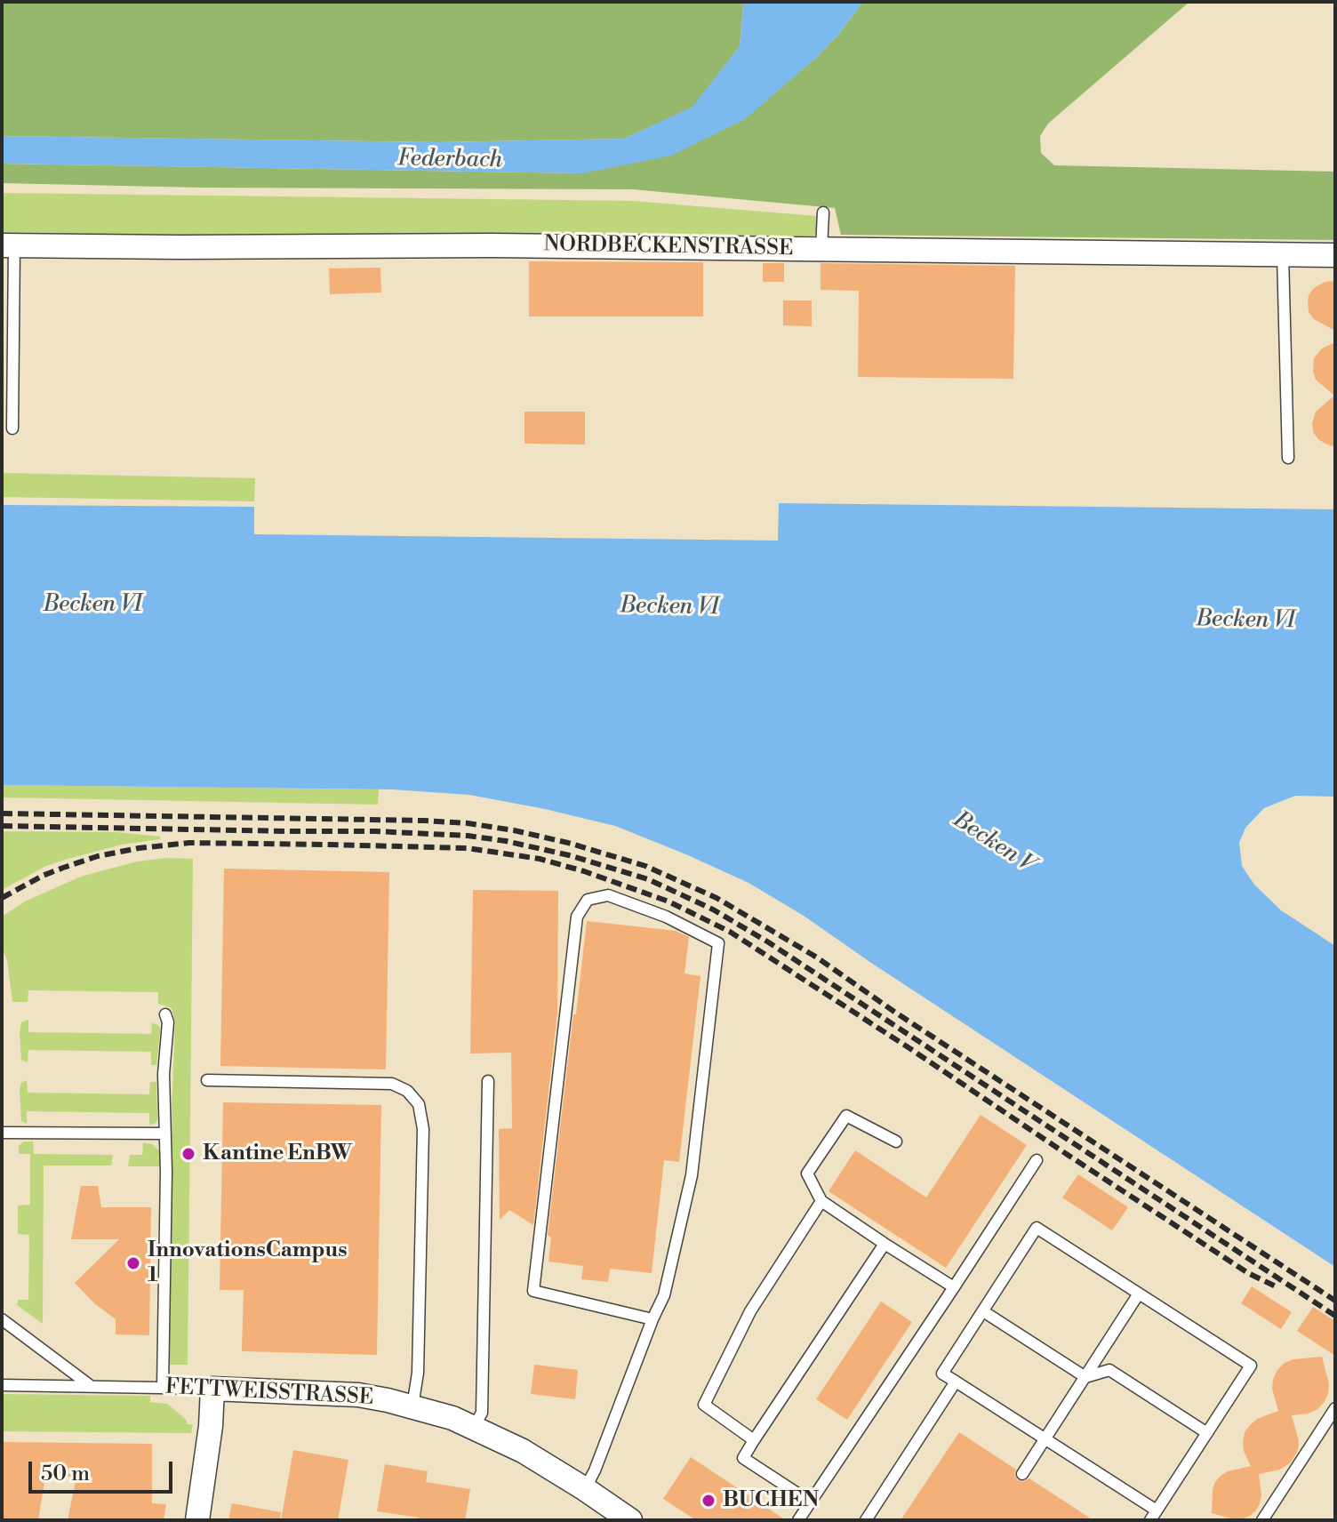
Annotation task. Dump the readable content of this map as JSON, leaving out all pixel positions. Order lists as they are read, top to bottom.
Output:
{
  "streets": {
    "street": ["NORDBECKENSTRASSE", "FETTWEISSTRASSE"]
  },
  "water": ["Federbach", "Becken VI", "Becken V"],
  "places": ["Kantine EnBW", "InnovationsCampus 1", "BUCHEN"],
  "scale_bar": "50 m"
}
